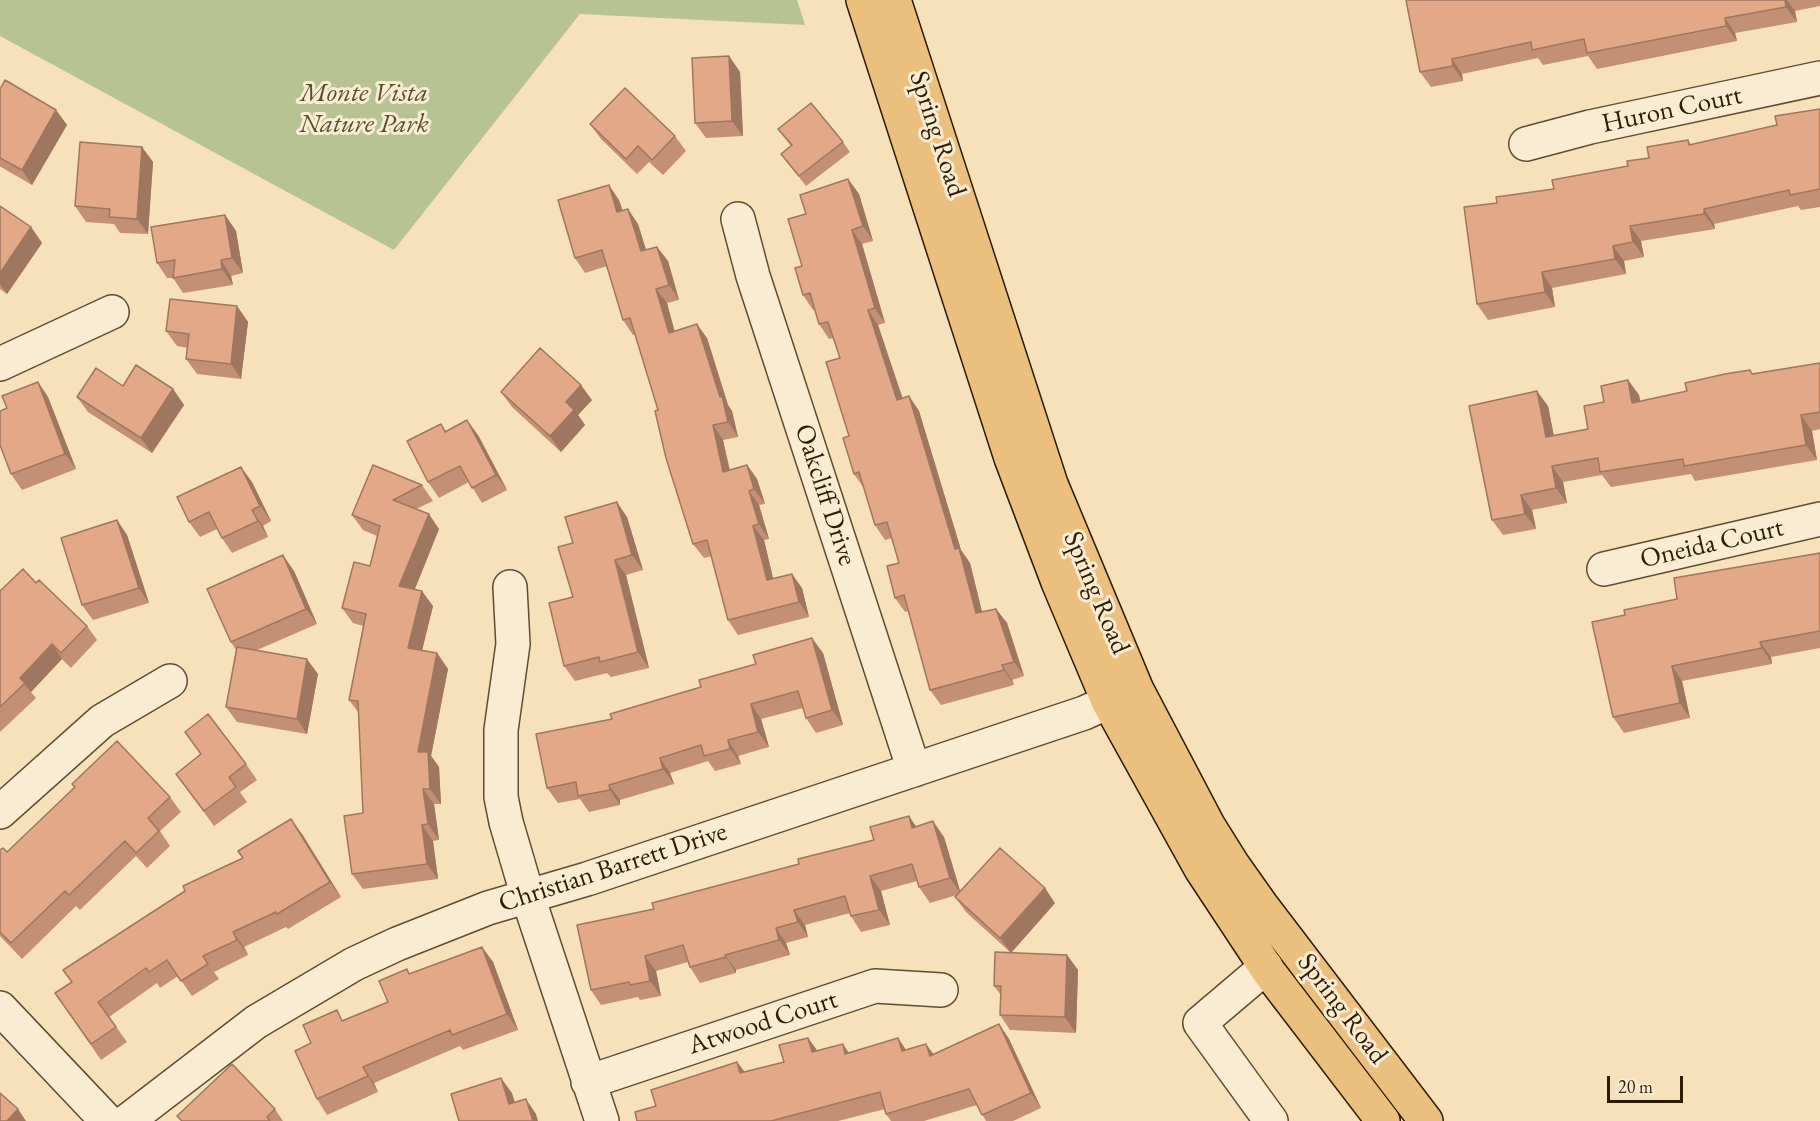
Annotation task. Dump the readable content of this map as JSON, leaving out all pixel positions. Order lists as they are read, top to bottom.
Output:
{
  "streets": {
    "main road": ["Spring Road"],
    "street": [
      "Huron Court",
      "Oakcliff Drive",
      "Oneida Court",
      "Christian Barrett Drive",
      "Atwood Court"
    ]
  },
  "crossings": [
    ["Spring Road", "Christian Barrett Drive"],
    ["Oakcliff Drive", "Christian Barrett Drive"]
  ],
  "parks": ["Monte Vista Nature Park"],
  "scale_bar": "20 m"
}
